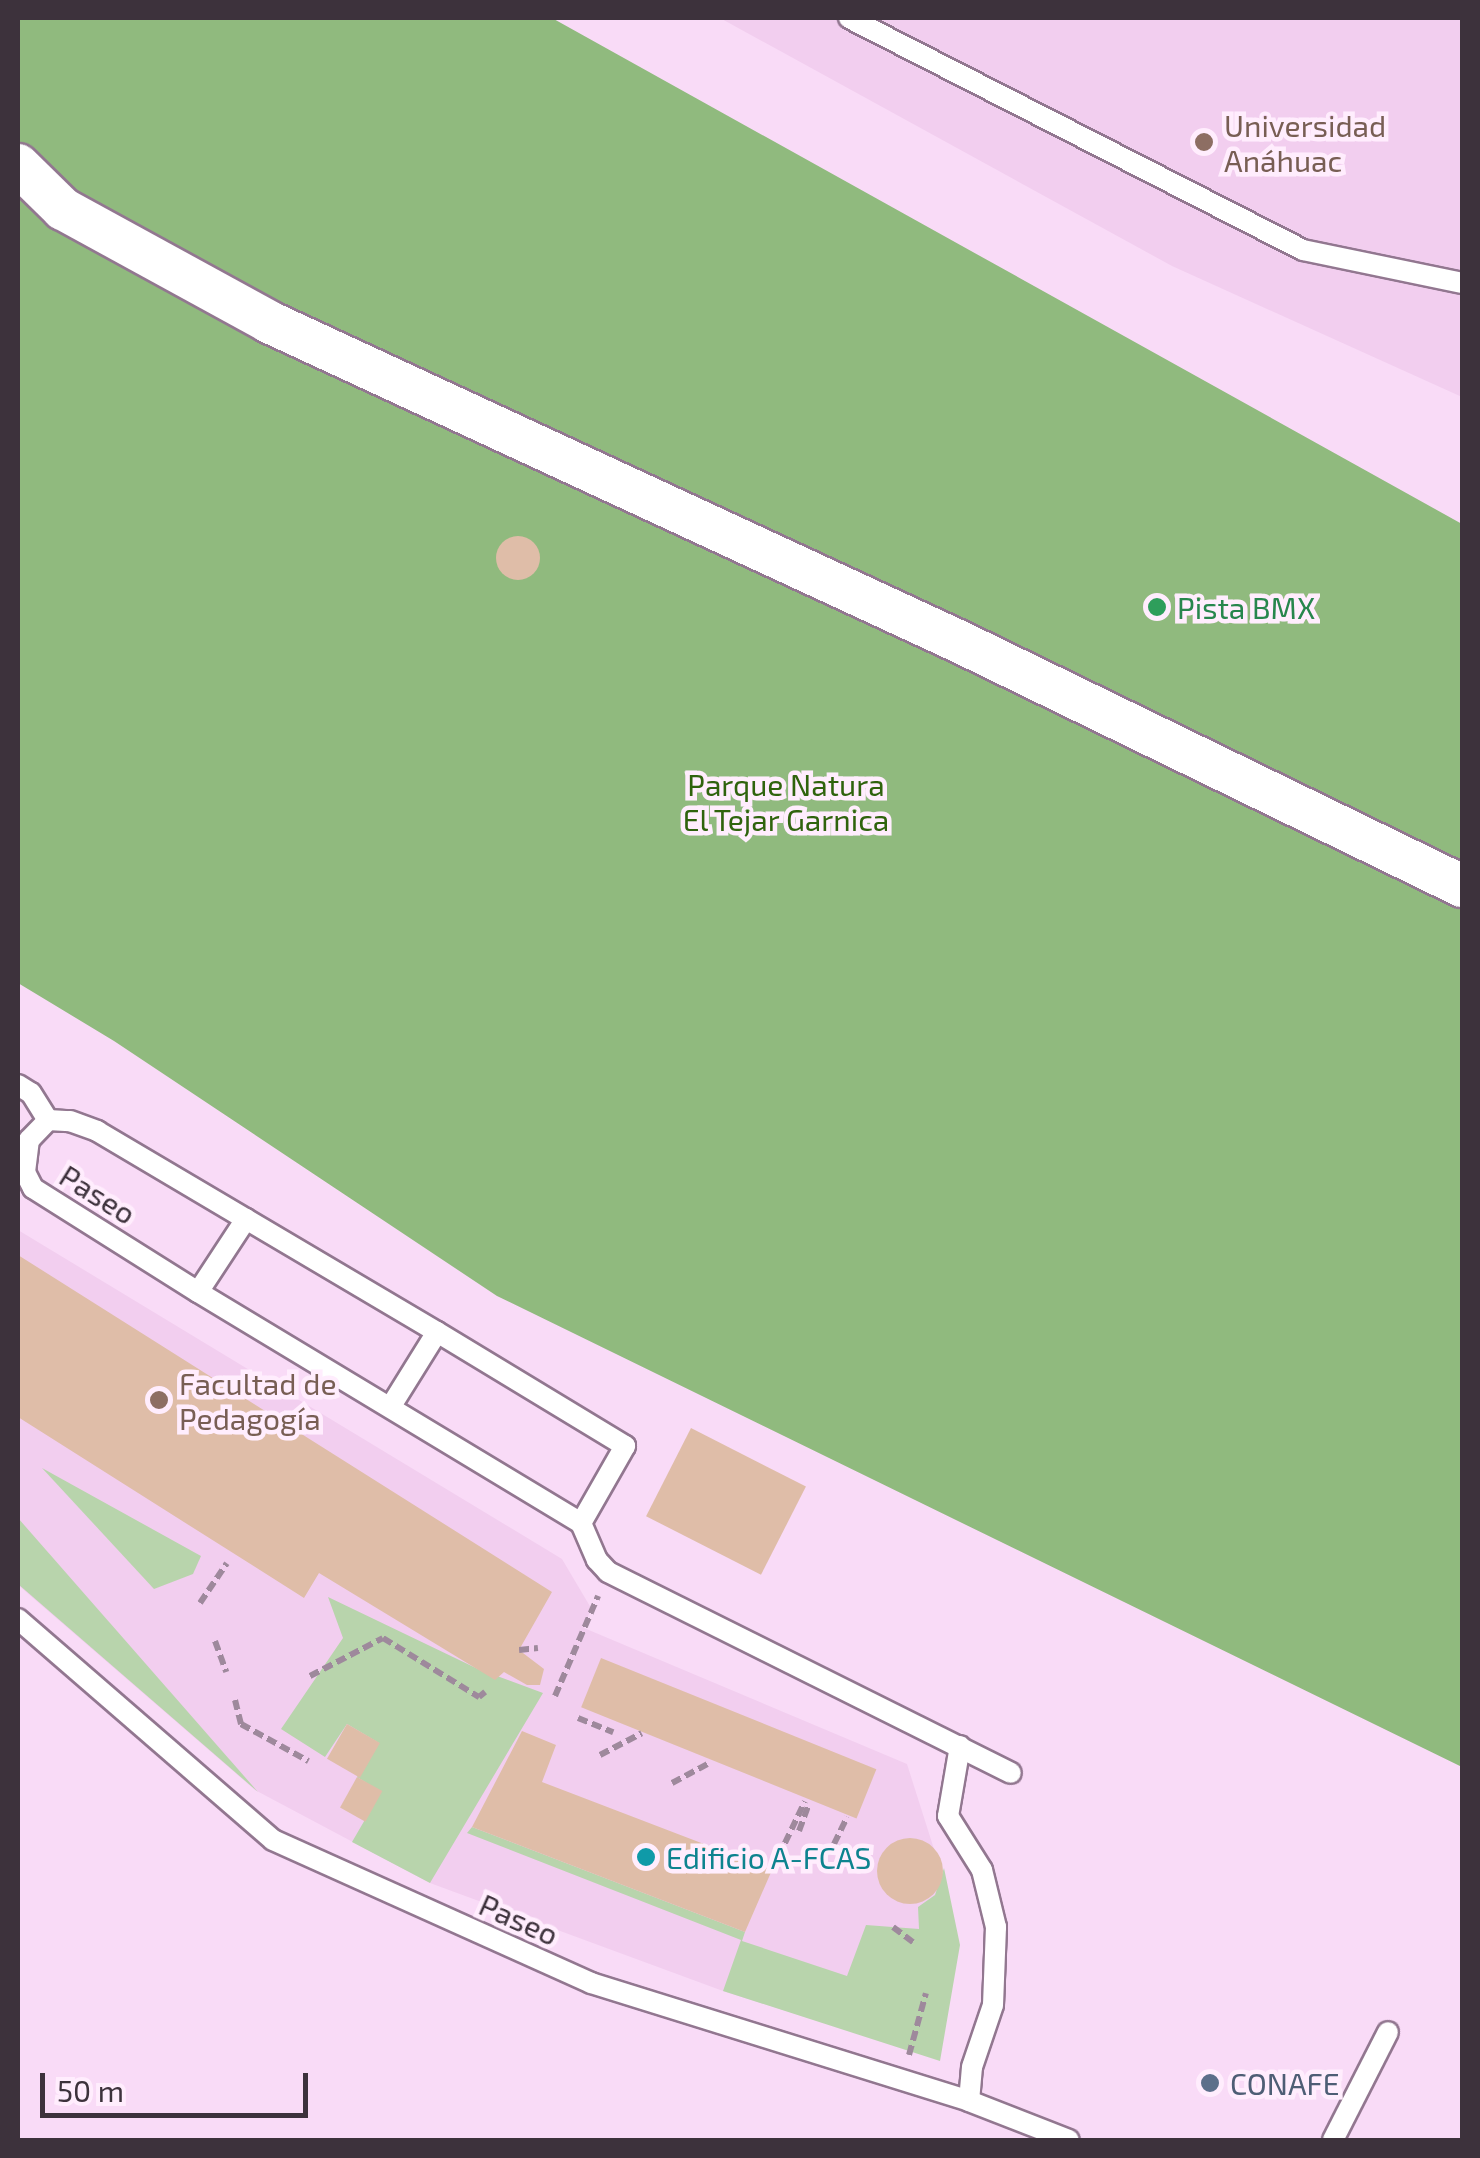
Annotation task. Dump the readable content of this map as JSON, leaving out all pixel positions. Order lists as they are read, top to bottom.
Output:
{
  "streets": {
    "lane": ["Paseo"]
  },
  "parks": ["Parque Natura El Tejar Garnica"],
  "places": [
    "Universidad Anáhuac",
    "Pista BMX",
    "Facultad de Pedagogía",
    "Edificio A-FCAS",
    "CONAFE"
  ],
  "scale_bar": "50 m"
}
